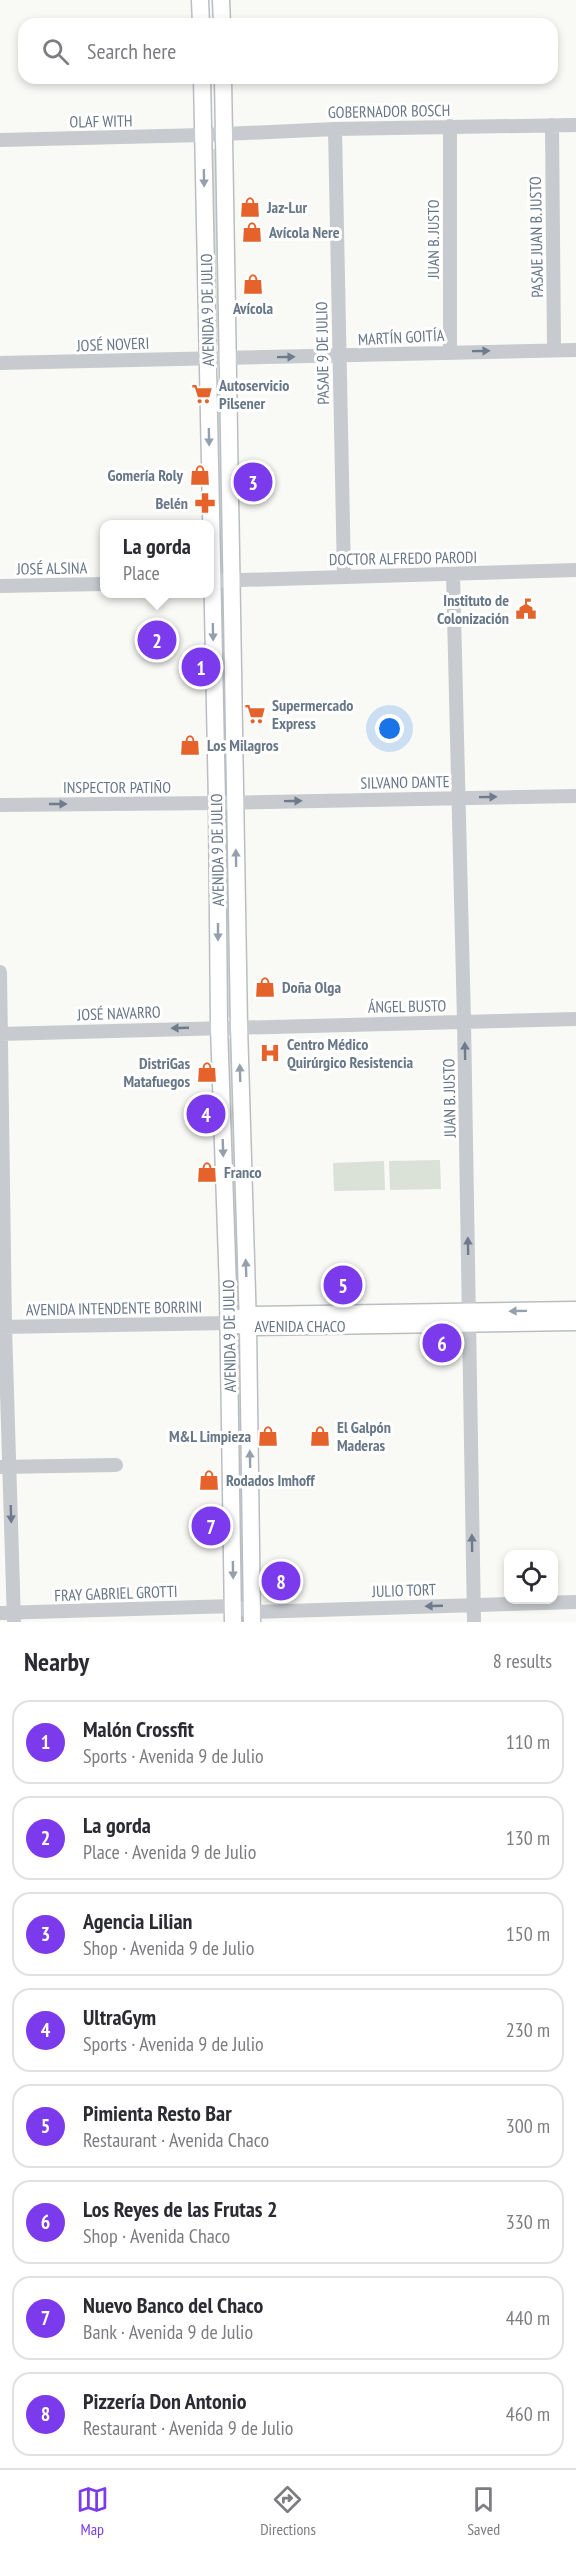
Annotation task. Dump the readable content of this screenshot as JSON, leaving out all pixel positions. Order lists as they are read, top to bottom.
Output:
{
  "streets": {
    "main road": ["AVENIDA 9 DE JULIO", "AVENIDA CHACO"],
    "street": [
      "GOBERNADOR BOSCH",
      "OLAF WITH",
      "PASAJE JUAN B. JUSTO",
      "JUAN B. JUSTO",
      "MARTÍN GOITÍA",
      "JOSÉ NOVERI",
      "PASAJE 9 DE JULIO",
      "DOCTOR ALFREDO PARODI",
      "JOSÉ ALSINA",
      "SILVANO DANTE",
      "INSPECTOR PATIÑO",
      "ÁNGEL BUSTO",
      "JOSÉ NAVARRO",
      "AVENIDA INTENDENTE BORRINI",
      "JULIO TORT",
      "FRAY GABRIEL GROTTI"
    ]
  },
  "crossings": [
    ["GOBERNADOR BOSCH", "OLAF WITH"],
    ["GOBERNADOR BOSCH", "PASAJE JUAN B. JUSTO"],
    ["GOBERNADOR BOSCH", "JUAN B. JUSTO"],
    ["GOBERNADOR BOSCH", "AVENIDA 9 DE JULIO"],
    ["GOBERNADOR BOSCH", "PASAJE 9 DE JULIO"],
    ["OLAF WITH", "AVENIDA 9 DE JULIO"],
    ["PASAJE JUAN B. JUSTO", "MARTÍN GOITÍA"],
    ["JUAN B. JUSTO", "MARTÍN GOITÍA"],
    ["JUAN B. JUSTO", "DOCTOR ALFREDO PARODI"],
    ["JUAN B. JUSTO", "SILVANO DANTE"],
    ["JUAN B. JUSTO", "ÁNGEL BUSTO"],
    ["JUAN B. JUSTO", "AVENIDA CHACO"],
    ["JUAN B. JUSTO", "JULIO TORT"],
    ["AVENIDA 9 DE JULIO", "MARTÍN GOITÍA"],
    ["AVENIDA 9 DE JULIO", "JOSÉ NOVERI"],
    ["AVENIDA 9 DE JULIO", "DOCTOR ALFREDO PARODI"],
    ["AVENIDA 9 DE JULIO", "SILVANO DANTE"],
    ["AVENIDA 9 DE JULIO", "INSPECTOR PATIÑO"],
    ["AVENIDA 9 DE JULIO", "ÁNGEL BUSTO"],
    ["AVENIDA 9 DE JULIO", "JOSÉ NAVARRO"],
    ["AVENIDA 9 DE JULIO", "AVENIDA INTENDENTE BORRINI"],
    ["AVENIDA 9 DE JULIO", "AVENIDA CHACO"],
    ["AVENIDA 9 DE JULIO", "JULIO TORT"],
    ["AVENIDA 9 DE JULIO", "FRAY GABRIEL GROTTI"],
    ["MARTÍN GOITÍA", "JOSÉ NOVERI"],
    ["MARTÍN GOITÍA", "PASAJE 9 DE JULIO"],
    ["PASAJE 9 DE JULIO", "DOCTOR ALFREDO PARODI"],
    ["SILVANO DANTE", "INSPECTOR PATIÑO"],
    ["ÁNGEL BUSTO", "JOSÉ NAVARRO"],
    ["AVENIDA INTENDENTE BORRINI", "AVENIDA CHACO"],
    ["JULIO TORT", "FRAY GABRIEL GROTTI"]
  ],
  "one_way": [
    "JUAN B. JUSTO",
    "MARTÍN GOITÍA",
    "SILVANO DANTE",
    "INSPECTOR PATIÑO",
    "JOSÉ NAVARRO",
    "JULIO TORT"
  ],
  "places": {
    "shop": [
      "Jaz-Lur",
      "Avícola Nere",
      "Avícola",
      "Gomería Roly",
      "Los Milagros",
      "Doña Olga",
      "DistriGas Matafuegos",
      "Franco",
      "M&L Limpieza",
      "El Galpón Maderas",
      "Rodados Imhoff"
    ],
    "supermarket": ["Autoservicio Pilsener", "Supermercado Express"],
    "pharmacy": ["Belén"],
    "public building": ["Instituto de Colonización"],
    "hospital": ["Centro Médico Quirúrgico Resistencia"]
  },
  "page": {
    "search": "Search here",
    "pins": [
      "3",
      "2",
      "1",
      "4",
      "5",
      "6",
      "7",
      "8"
    ],
    "popup": ["La gorda", "Place"],
    "heading": ["Nearby", "8 results"],
    "list": [
      {
        "mark": "1",
        "name": "Malón Crossfit",
        "note": "Sports · Avenida 9 de Julio",
        "value": "110 m"
      },
      {
        "mark": "2",
        "name": "La gorda",
        "note": "Place · Avenida 9 de Julio",
        "value": "130 m"
      },
      {
        "mark": "3",
        "name": "Agencia Lilian",
        "note": "Shop · Avenida 9 de Julio",
        "value": "150 m"
      },
      {
        "mark": "4",
        "name": "UltraGym",
        "note": "Sports · Avenida 9 de Julio",
        "value": "230 m"
      },
      {
        "mark": "5",
        "name": "Pimienta Resto Bar",
        "note": "Restaurant · Avenida Chaco",
        "value": "300 m"
      },
      {
        "mark": "6",
        "name": "Los Reyes de las Frutas 2",
        "note": "Shop · Avenida Chaco",
        "value": "330 m"
      },
      {
        "mark": "7",
        "name": "Nuevo Banco del Chaco",
        "note": "Bank · Avenida 9 de Julio",
        "value": "440 m"
      },
      {
        "mark": "8",
        "name": "Pizzería Don Antonio",
        "note": "Restaurant · Avenida 9 de Julio",
        "value": "460 m"
      }
    ],
    "nav": ["Map", "Directions", "Saved"]
  }
}
